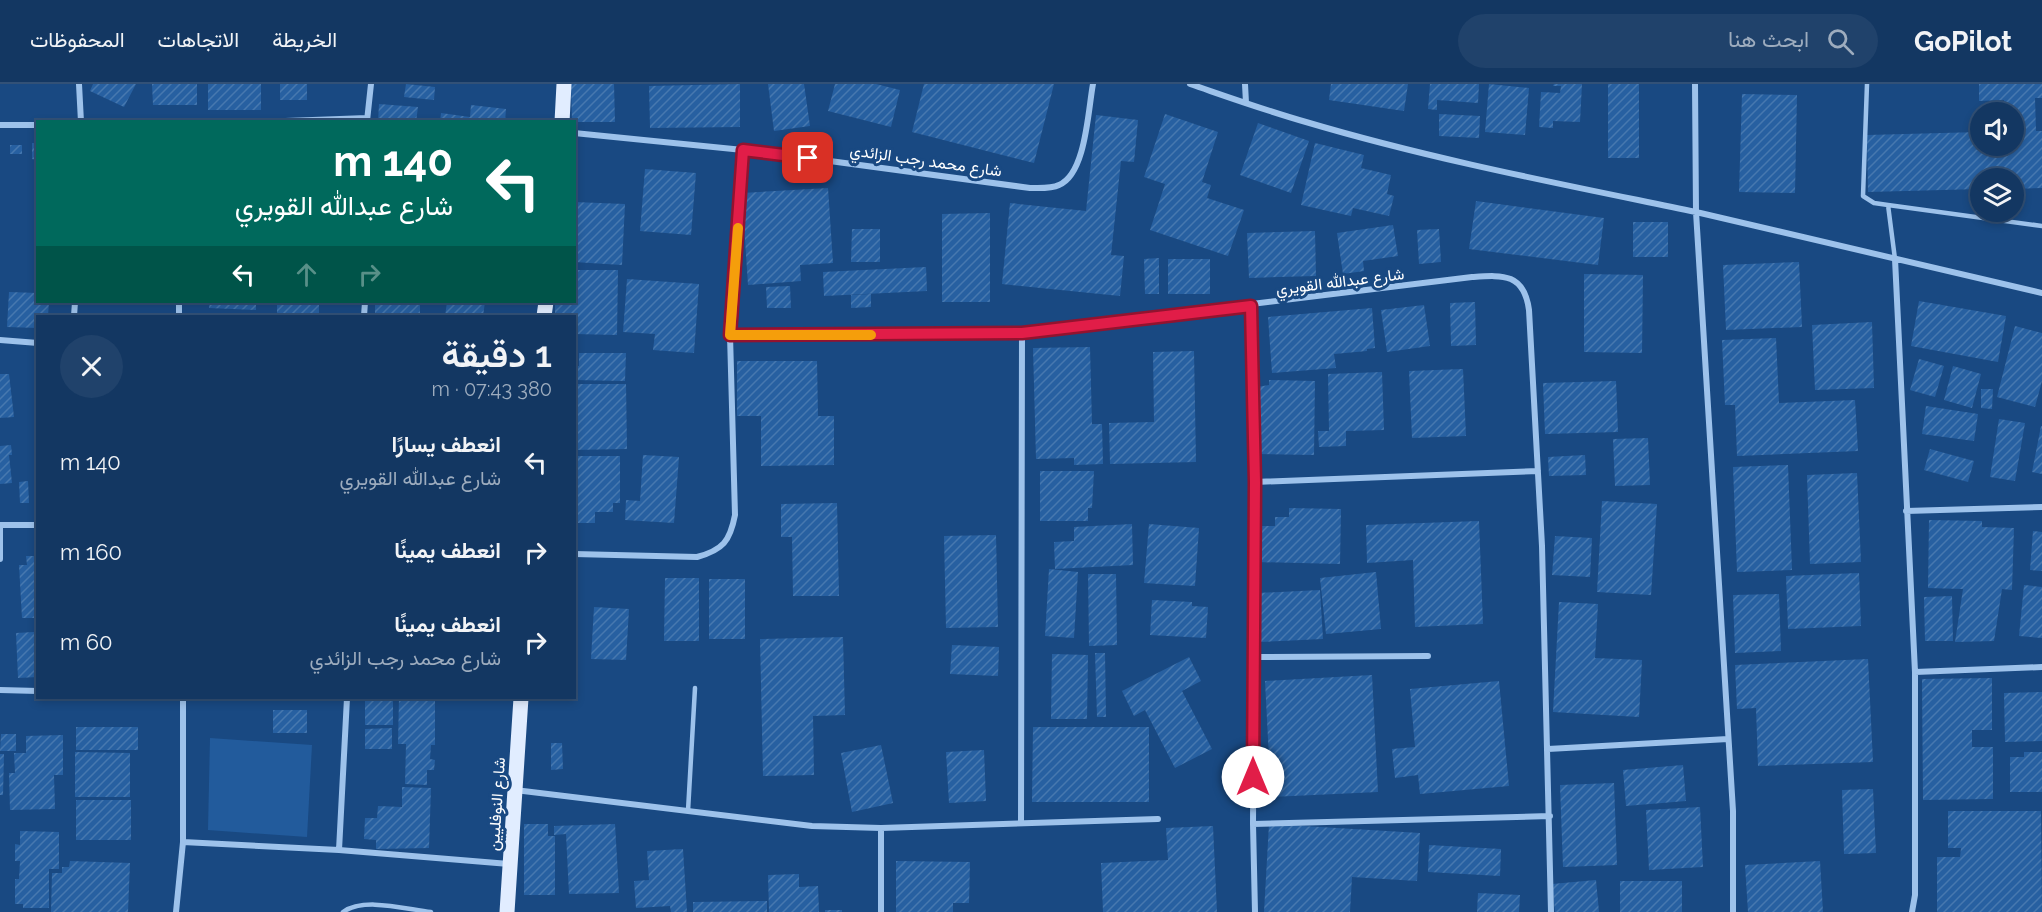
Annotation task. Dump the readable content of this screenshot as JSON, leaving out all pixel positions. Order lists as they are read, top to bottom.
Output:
{
  "streets": {
    "main road": ["شارع النوفليين"],
    "street": ["شارع محمد رجب الزائدي", "شارع عبدالله القويري"]
  },
  "page": {
    "header": "GoPilot",
    "search": "ابحث هنا",
    "nav": ["الخريطة", "الاتجاهات", "المحفوظات"],
    "turn": ["140 m", "شارع عبدالله القويري"],
    "heading": ["1 دقيقة", "380 m · 07:43"],
    "list": [
      {
        "name": "انعطف يسارًا",
        "note": "شارع عبدالله القويري",
        "value": "140 m"
      },
      {
        "name": "انعطف يمينًا",
        "value": "160 m"
      },
      {
        "name": "انعطف يمينًا",
        "note": "شارع محمد رجب الزائدي",
        "value": "60 m"
      }
    ]
  }
}
